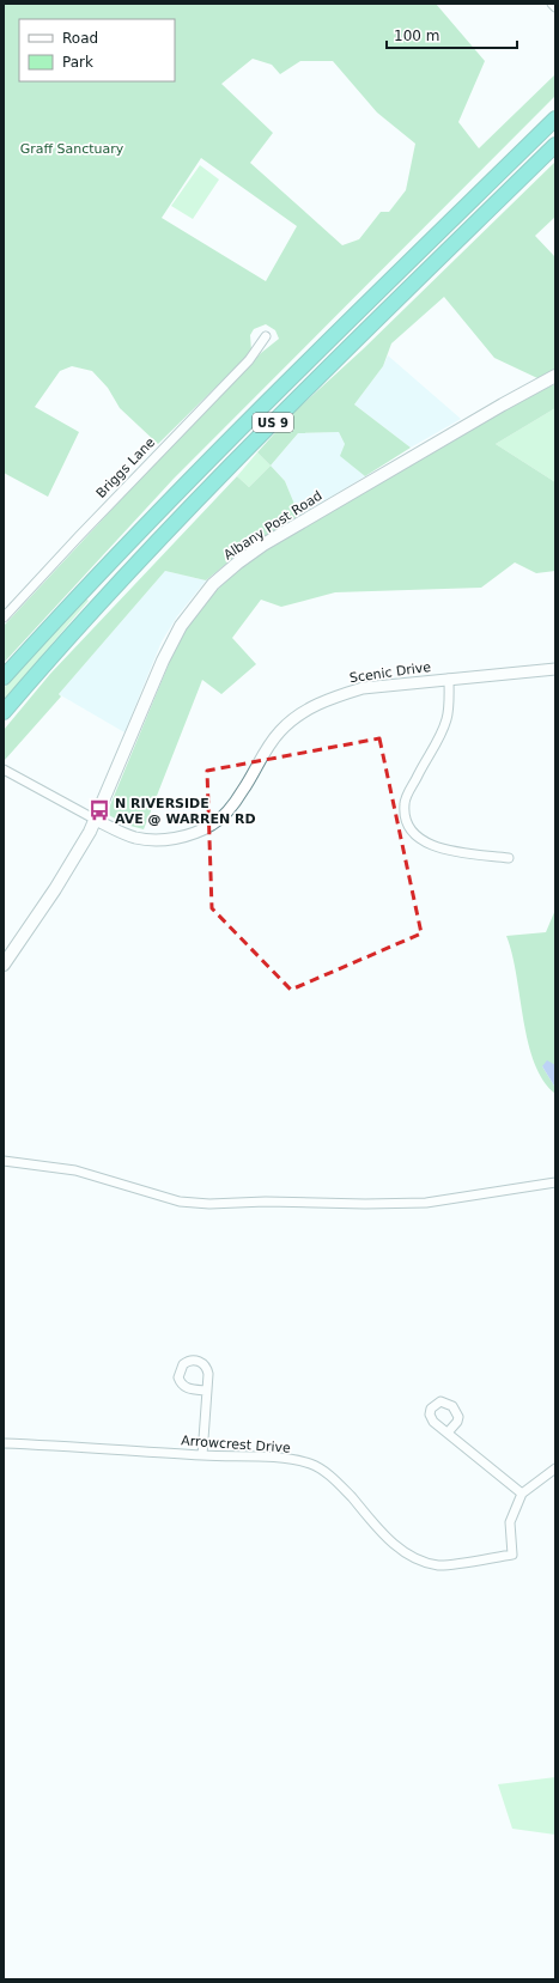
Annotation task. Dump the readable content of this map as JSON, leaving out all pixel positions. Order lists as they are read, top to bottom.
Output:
{
  "streets": {
    "highway": ["US 9"],
    "main road": ["Albany Post Road"],
    "street": ["Briggs Lane", "Scenic Drive", "Arrowcrest Drive"]
  },
  "crossings": [
    ["Albany Post Road", "Scenic Drive"]
  ],
  "parks": ["Graff Sanctuary"],
  "places": {
    "bus stop": ["N RIVERSIDE AVE @ WARREN RD"]
  },
  "legend": ["Road", "Park"],
  "scale_bar": "100 m"
}
